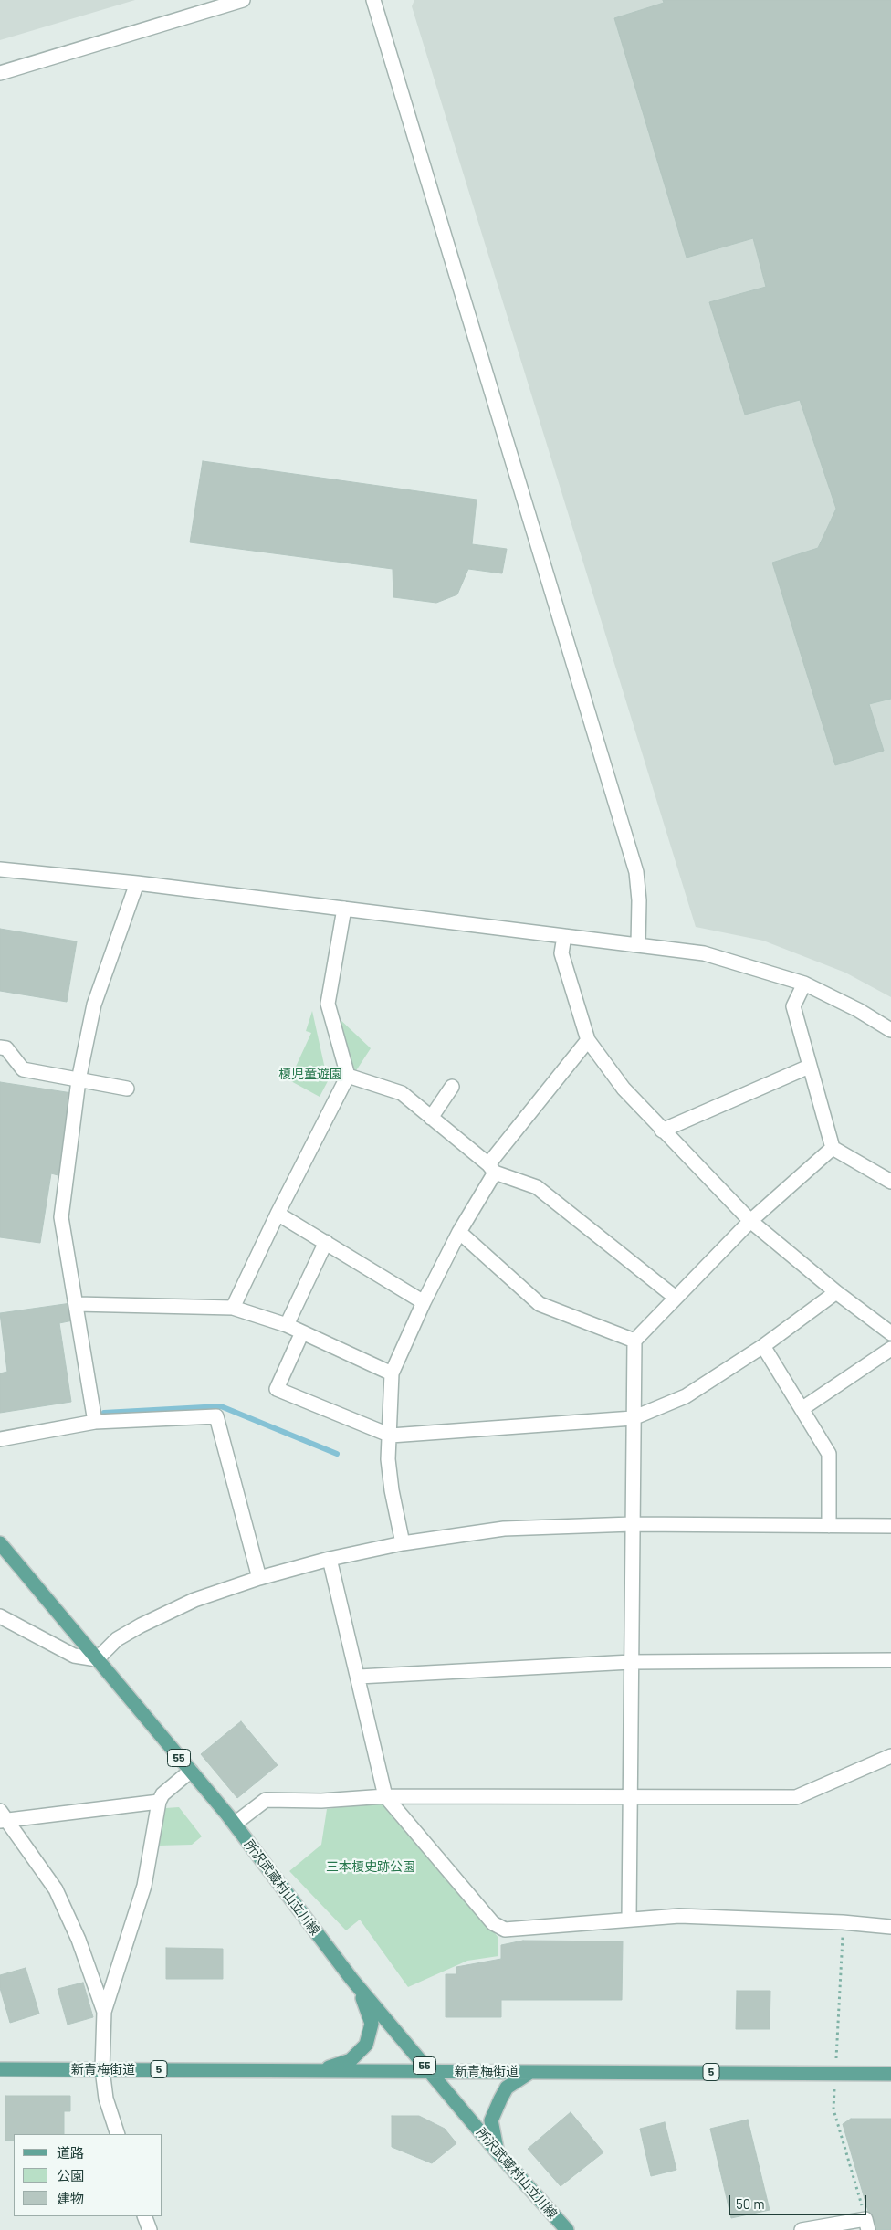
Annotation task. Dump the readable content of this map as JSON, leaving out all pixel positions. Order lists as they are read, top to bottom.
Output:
{
  "streets": {
    "main road": [
      "55",
      "所沢武蔵村山立川線",
      "新青梅街道",
      "5"
    ]
  },
  "crossings": [
    ["所沢武蔵村山立川線", "新青梅街道"]
  ],
  "parks": ["榎児童遊園", "三本榎史跡公園"],
  "legend": ["道路", "公園", "建物"],
  "scale_bar": "50 m"
}
